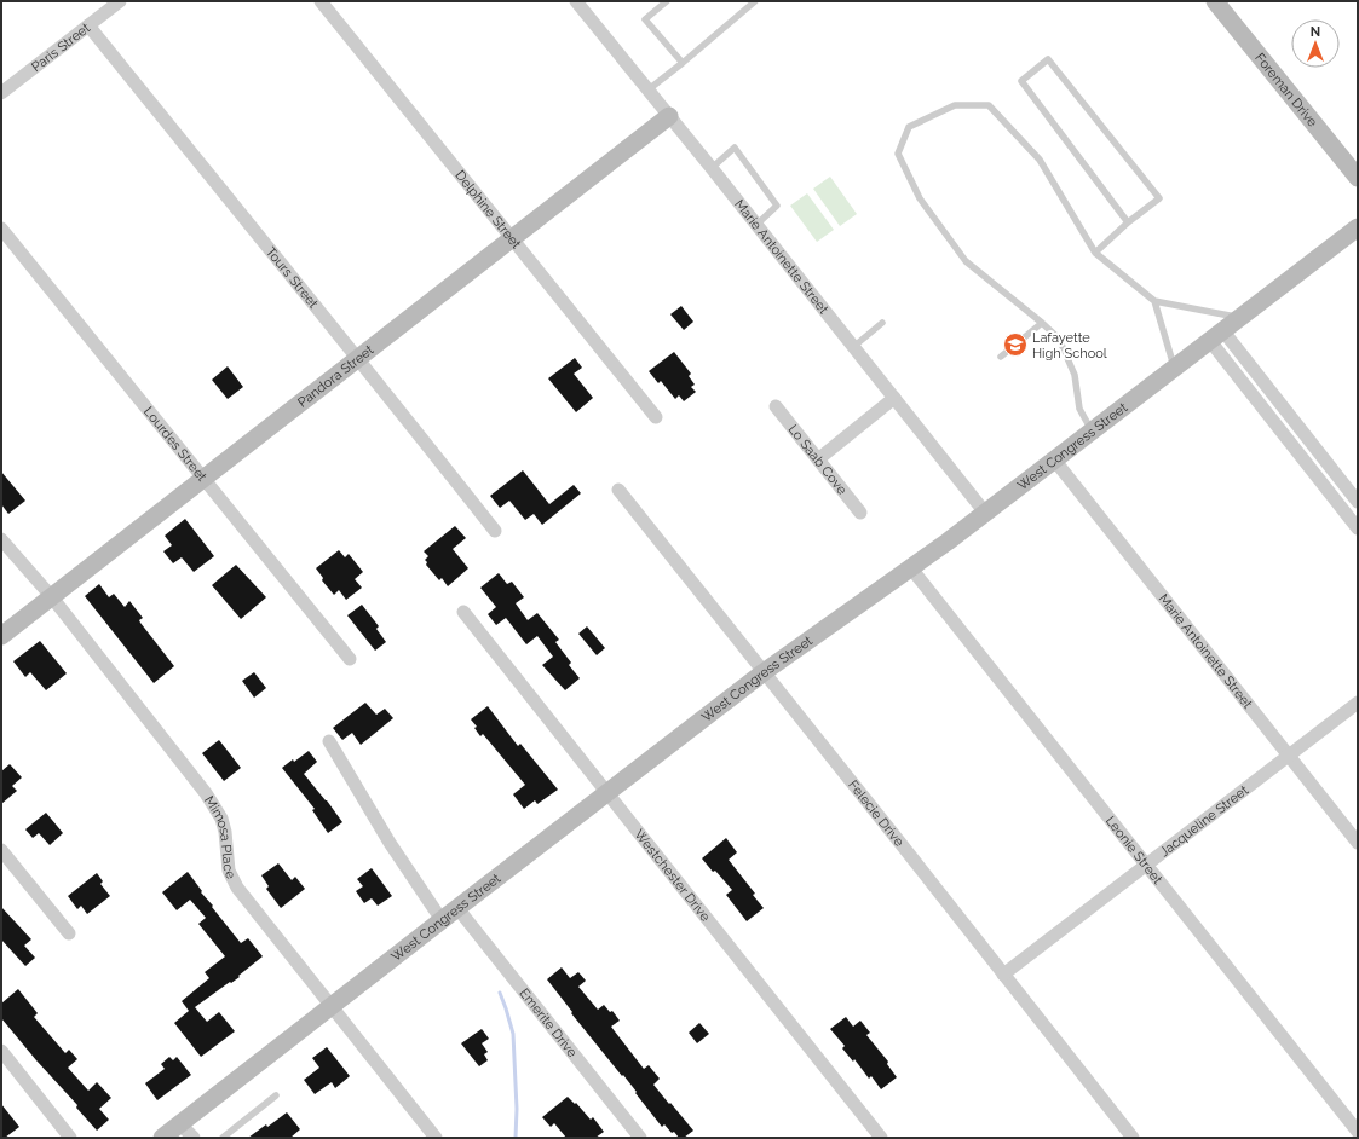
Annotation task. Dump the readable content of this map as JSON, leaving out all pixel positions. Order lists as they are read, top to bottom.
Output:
{
  "streets": {
    "main road": ["Foreman Drive", "Pandora Street", "West Congress Street"],
    "street": [
      "Paris Street",
      "Delphine Street",
      "Marie Antoinette Street",
      "Tours Street",
      "Lourdes Street",
      "Lo Saab Cove",
      "Felecie Drive",
      "Jacqueline Street",
      "Mimosa Place",
      "Leonie Street",
      "Westchester Drive",
      "Emerite Drive"
    ]
  },
  "crossings": [
    ["Paris Street", "Tours Street"],
    ["Delphine Street", "Pandora Street"],
    ["Marie Antoinette Street", "Pandora Street"],
    ["Marie Antoinette Street", "West Congress Street"],
    ["Marie Antoinette Street", "Jacqueline Street"],
    ["Tours Street", "Pandora Street"],
    ["Pandora Street", "Lourdes Street"],
    ["Pandora Street", "Mimosa Place"],
    ["West Congress Street", "Felecie Drive"],
    ["West Congress Street", "Mimosa Place"],
    ["West Congress Street", "Leonie Street"],
    ["West Congress Street", "Westchester Drive"],
    ["West Congress Street", "Emerite Drive"],
    ["Felecie Drive", "Jacqueline Street"],
    ["Jacqueline Street", "Leonie Street"]
  ],
  "places": {
    "school or university": ["Lafayette High School"]
  },
  "north": "top"
}
